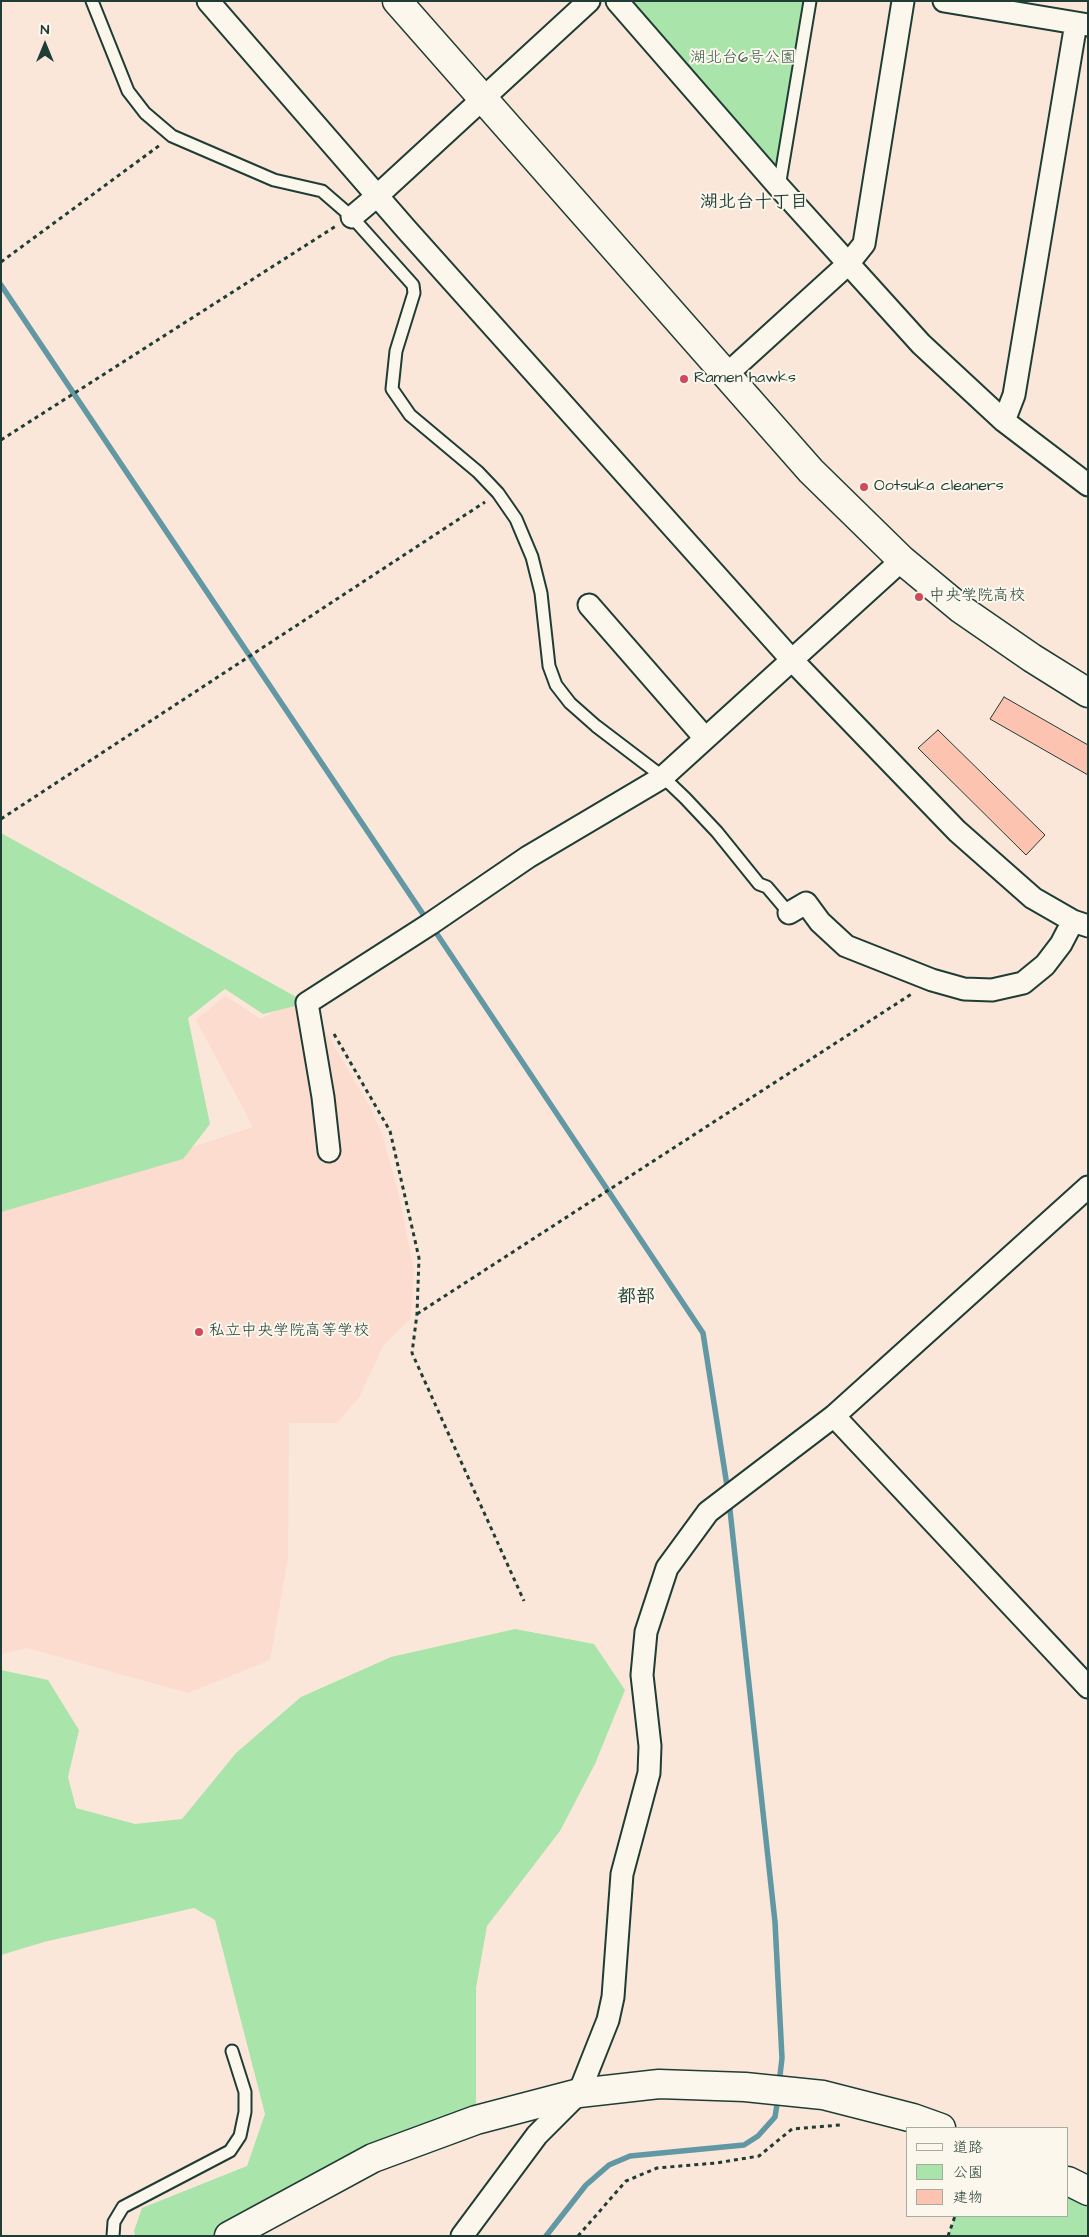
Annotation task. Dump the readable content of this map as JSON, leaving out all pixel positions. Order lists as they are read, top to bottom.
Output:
{
  "districts": ["湖北台十丁目", "都部"],
  "parks": ["湖北台6号公園"],
  "places": [
    "Ramen hawks",
    "Ootsuka cleaners",
    "中央学院高校",
    "私立中央学院高等学校"
  ],
  "legend": ["道路", "公園", "建物"],
  "north": "top"
}
